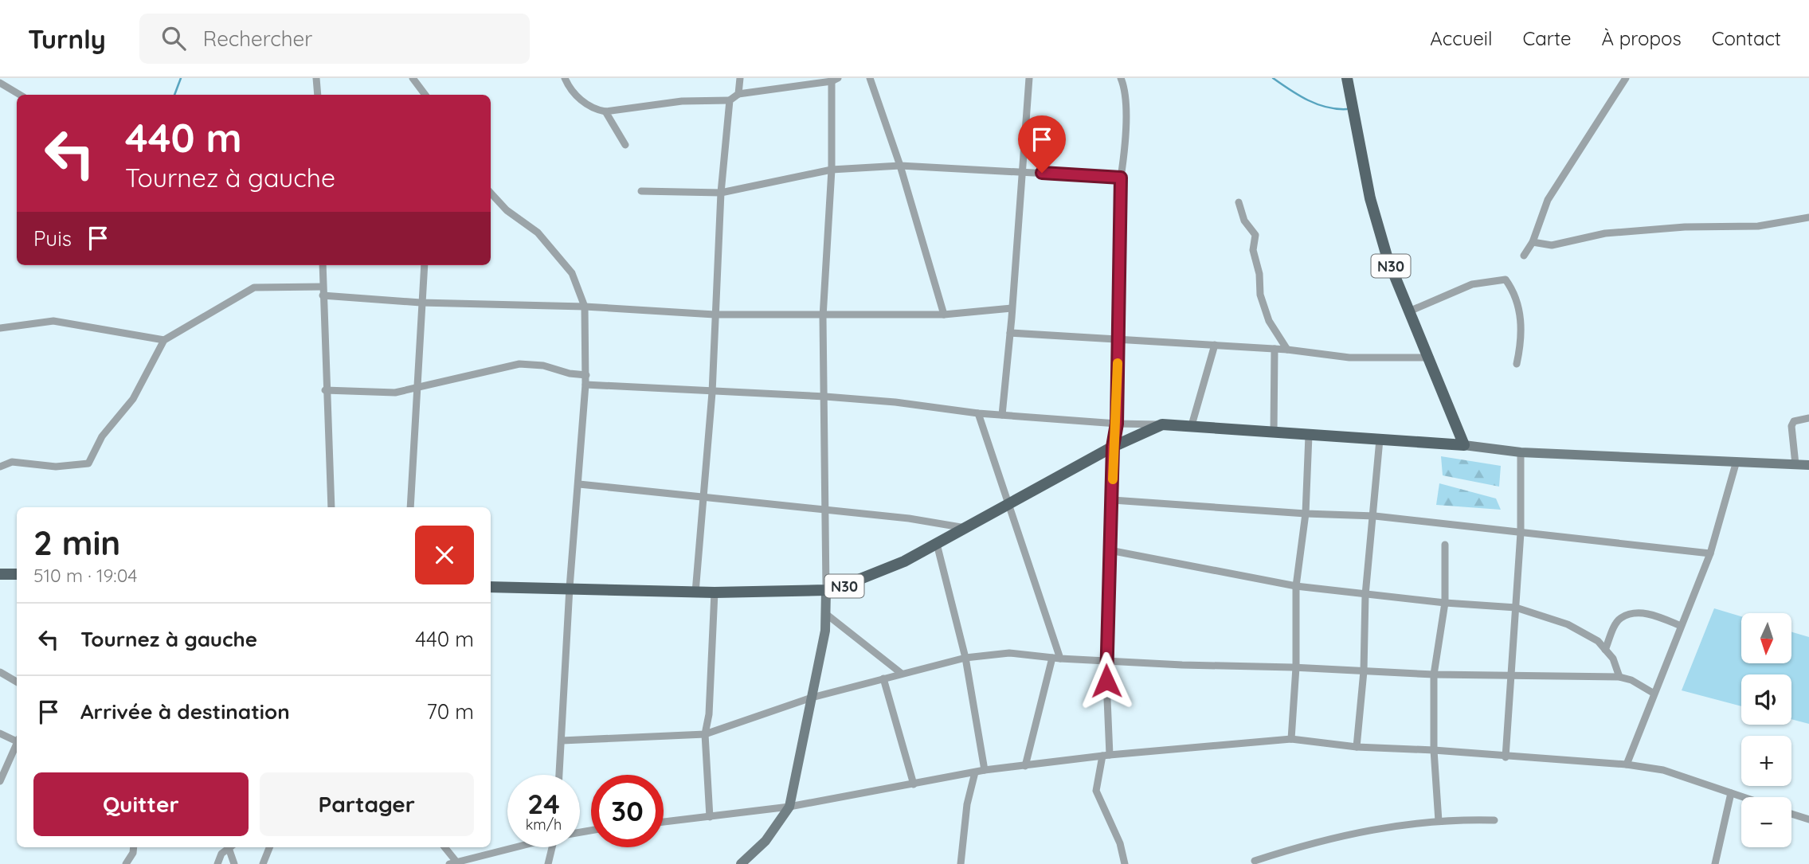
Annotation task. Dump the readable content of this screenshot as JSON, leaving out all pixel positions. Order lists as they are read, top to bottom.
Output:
{
  "streets": {
    "main road": ["N30"]
  },
  "north": "bottom",
  "page": {
    "header": "Turnly",
    "search": "Rechercher",
    "nav": [
      "Accueil",
      "Carte",
      "À propos",
      "Contact"
    ],
    "turn": ["440 m", "Tournez à gauche"],
    "then": "Puis",
    "heading": ["2 min", "510 m · 19:04"],
    "list": [
      {
        "name": "Tournez à gauche",
        "value": "440 m"
      },
      {
        "name": "Arrivée à destination",
        "value": "70 m"
      }
    ],
    "map_buttons": ["+", "−"],
    "buttons": ["Quitter", "Partager"],
    "speed": "24 km/h",
    "limit": "30"
  }
}
